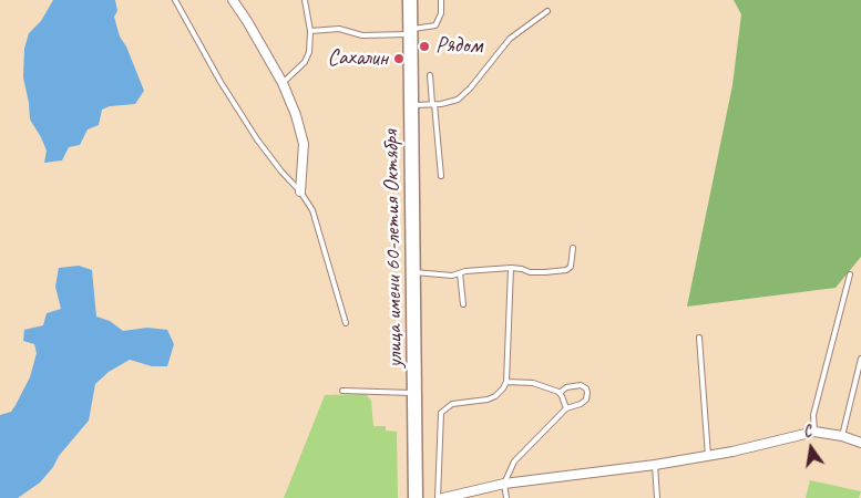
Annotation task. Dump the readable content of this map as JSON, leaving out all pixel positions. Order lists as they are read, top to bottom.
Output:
{
  "streets": {
    "main road": ["улица имени 60-летия Октября"]
  },
  "places": ["Рядом", "Сахалин"],
  "north": "top"
}
